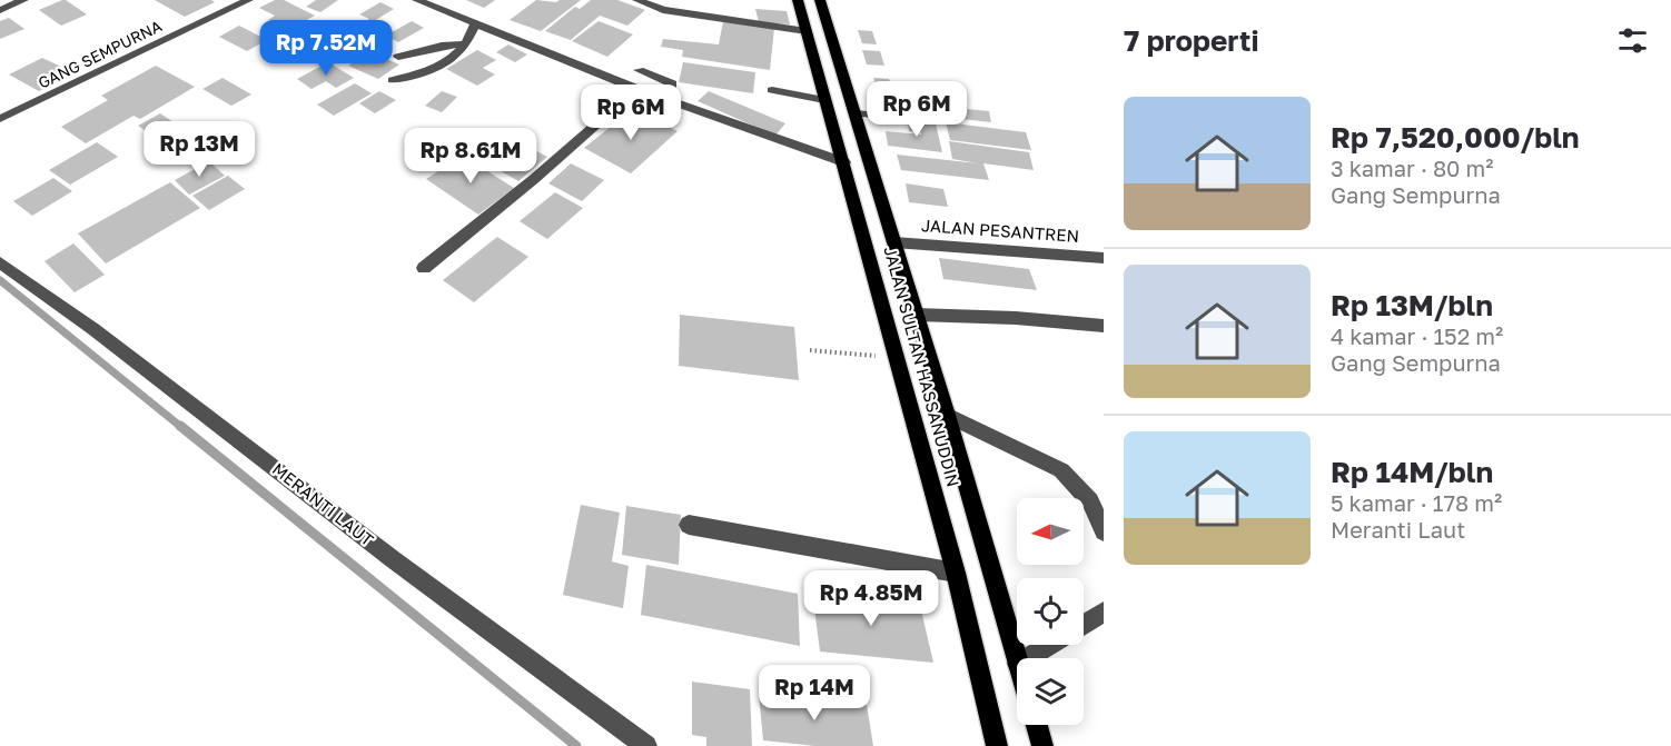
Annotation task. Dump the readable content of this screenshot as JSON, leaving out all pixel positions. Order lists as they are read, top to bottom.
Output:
{
  "streets": {
    "main road": ["JALAN SULTAN HASSANUDDIN"],
    "street": ["GANG SEMPURNA", "JALAN PESANTREN", "MERANTI LAUT"]
  },
  "crossings": [
    ["JALAN PESANTREN", "JALAN SULTAN HASSANUDDIN"]
  ],
  "north": "left",
  "page": {
    "heading": "7 properti",
    "price": [
      "Rp 7.52M",
      "Rp 6M",
      "Rp 6M",
      "Rp 13M",
      "Rp 8.61M",
      "Rp 4.85M",
      "Rp 14M"
    ],
    "list": [
      {
        "name": "Rp 7,520,000/bln",
        "note": "3 kamar · 80 m² · Gang Sempurna"
      },
      {
        "name": "Rp 13M/bln",
        "note": "4 kamar · 152 m² · Gang Sempurna"
      },
      {
        "name": "Rp 14M/bln",
        "note": "5 kamar · 178 m² · Meranti Laut"
      }
    ]
  }
}
